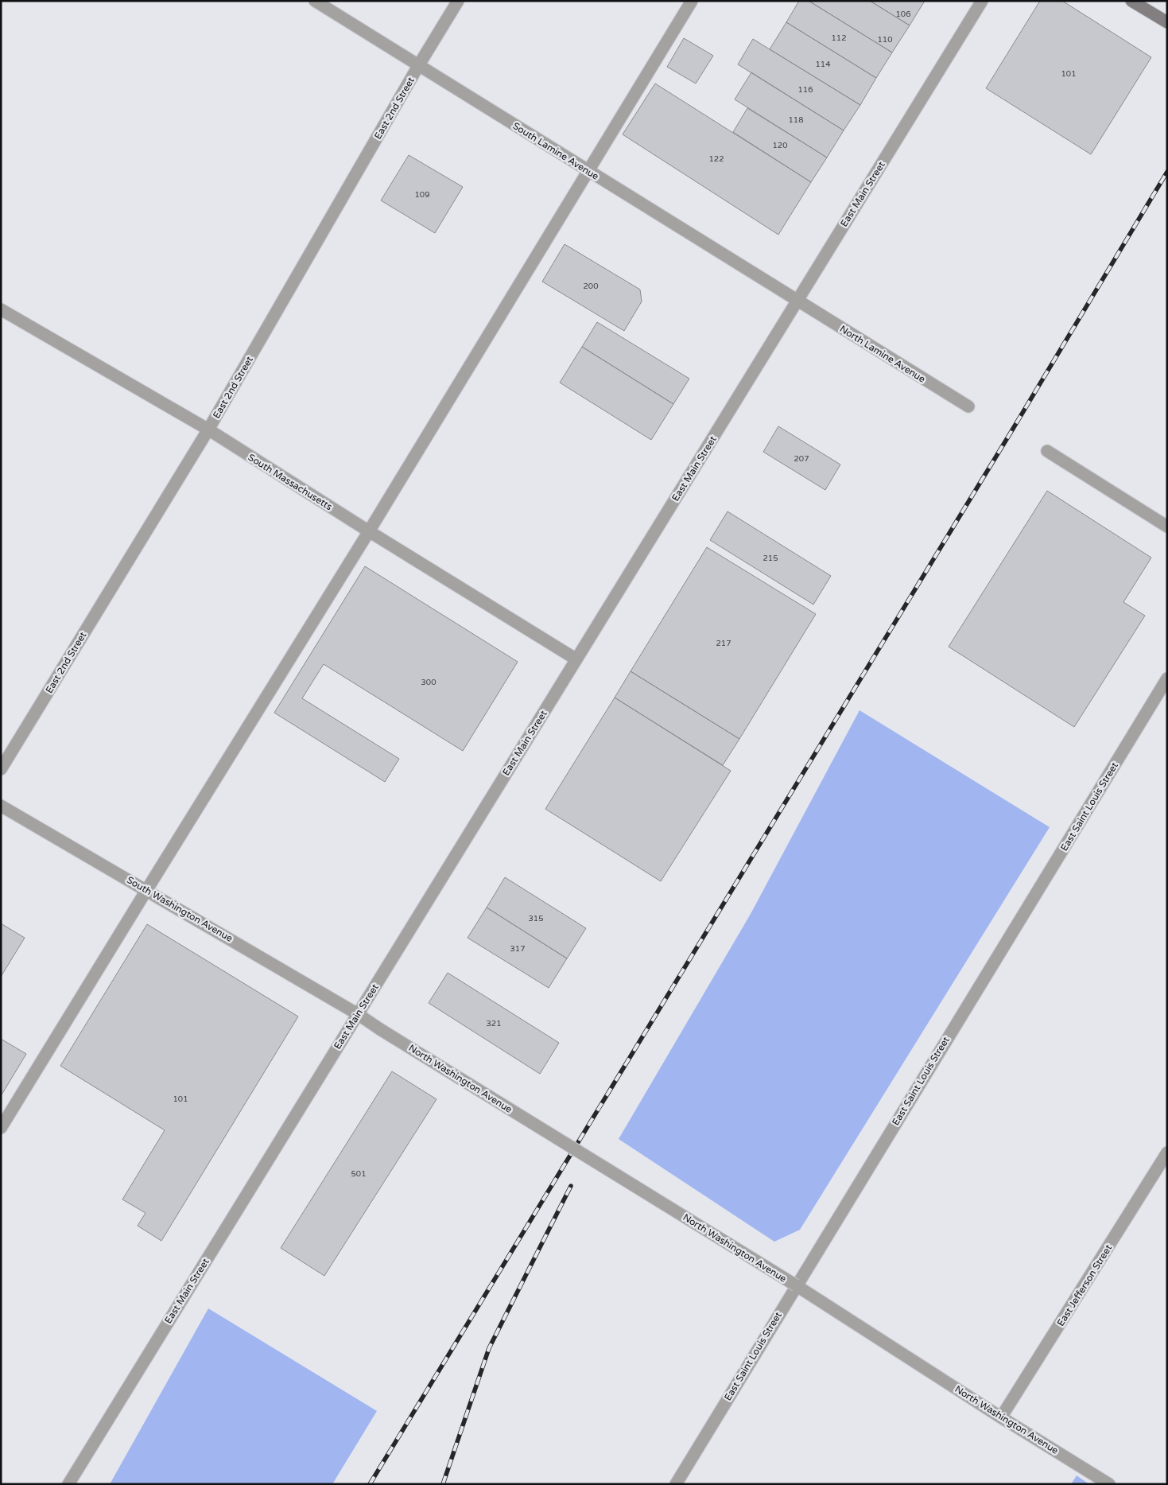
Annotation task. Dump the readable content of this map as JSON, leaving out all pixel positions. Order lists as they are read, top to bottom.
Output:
{
  "streets": {
    "street": [
      "East 2nd Street",
      "South Lamine Avenue",
      "East Main Street",
      "North Lamine Avenue",
      "South Massachusetts",
      "East Saint Louis Street",
      "South Washington Avenue",
      "North Washington Avenue",
      "East Jefferson Street"
    ]
  },
  "crossings": [
    ["East 2nd Street", "South Lamine Avenue"],
    ["East 2nd Street", "South Massachusetts"],
    ["South Lamine Avenue", "East Main Street"],
    ["South Lamine Avenue", "North Lamine Avenue"],
    ["East Main Street", "North Lamine Avenue"],
    ["East Main Street", "South Massachusetts"],
    ["East Main Street", "South Washington Avenue"],
    ["East Main Street", "North Washington Avenue"],
    ["East Saint Louis Street", "North Washington Avenue"],
    ["South Washington Avenue", "North Washington Avenue"],
    ["North Washington Avenue", "East Jefferson Street"]
  ],
  "house_numbers": [
    "106",
    "112",
    "110",
    "114",
    "101",
    "116",
    "118",
    "120",
    "122",
    "109",
    "200",
    "207",
    "215",
    "217",
    "300",
    "315",
    "317",
    "321",
    "101",
    "501"
  ]
}
